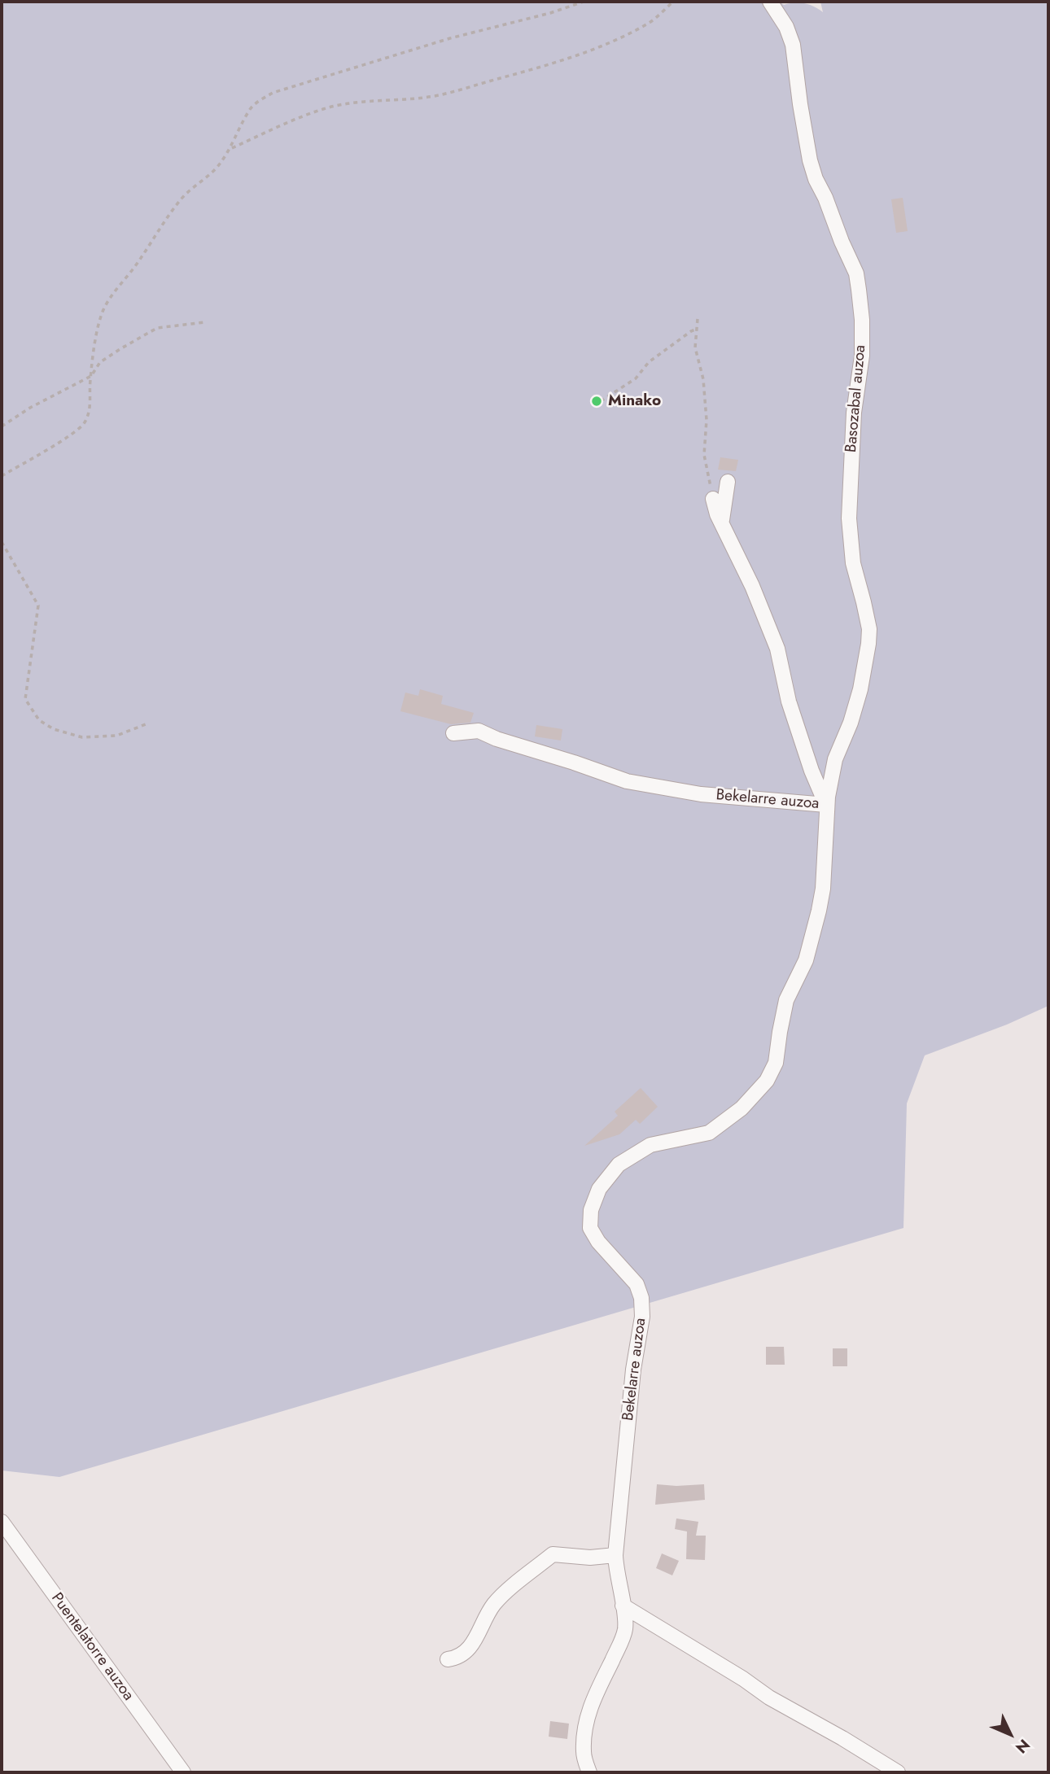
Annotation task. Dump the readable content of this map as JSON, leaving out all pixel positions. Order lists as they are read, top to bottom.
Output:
{
  "streets": {
    "street": ["Basozabal auzoa", "Bekelarre auzoa", "Puentelatorre auzoa"]
  },
  "crossings": [
    ["Basozabal auzoa", "Bekelarre auzoa"]
  ],
  "places": ["Minako"],
  "north": "bottom right"
}
